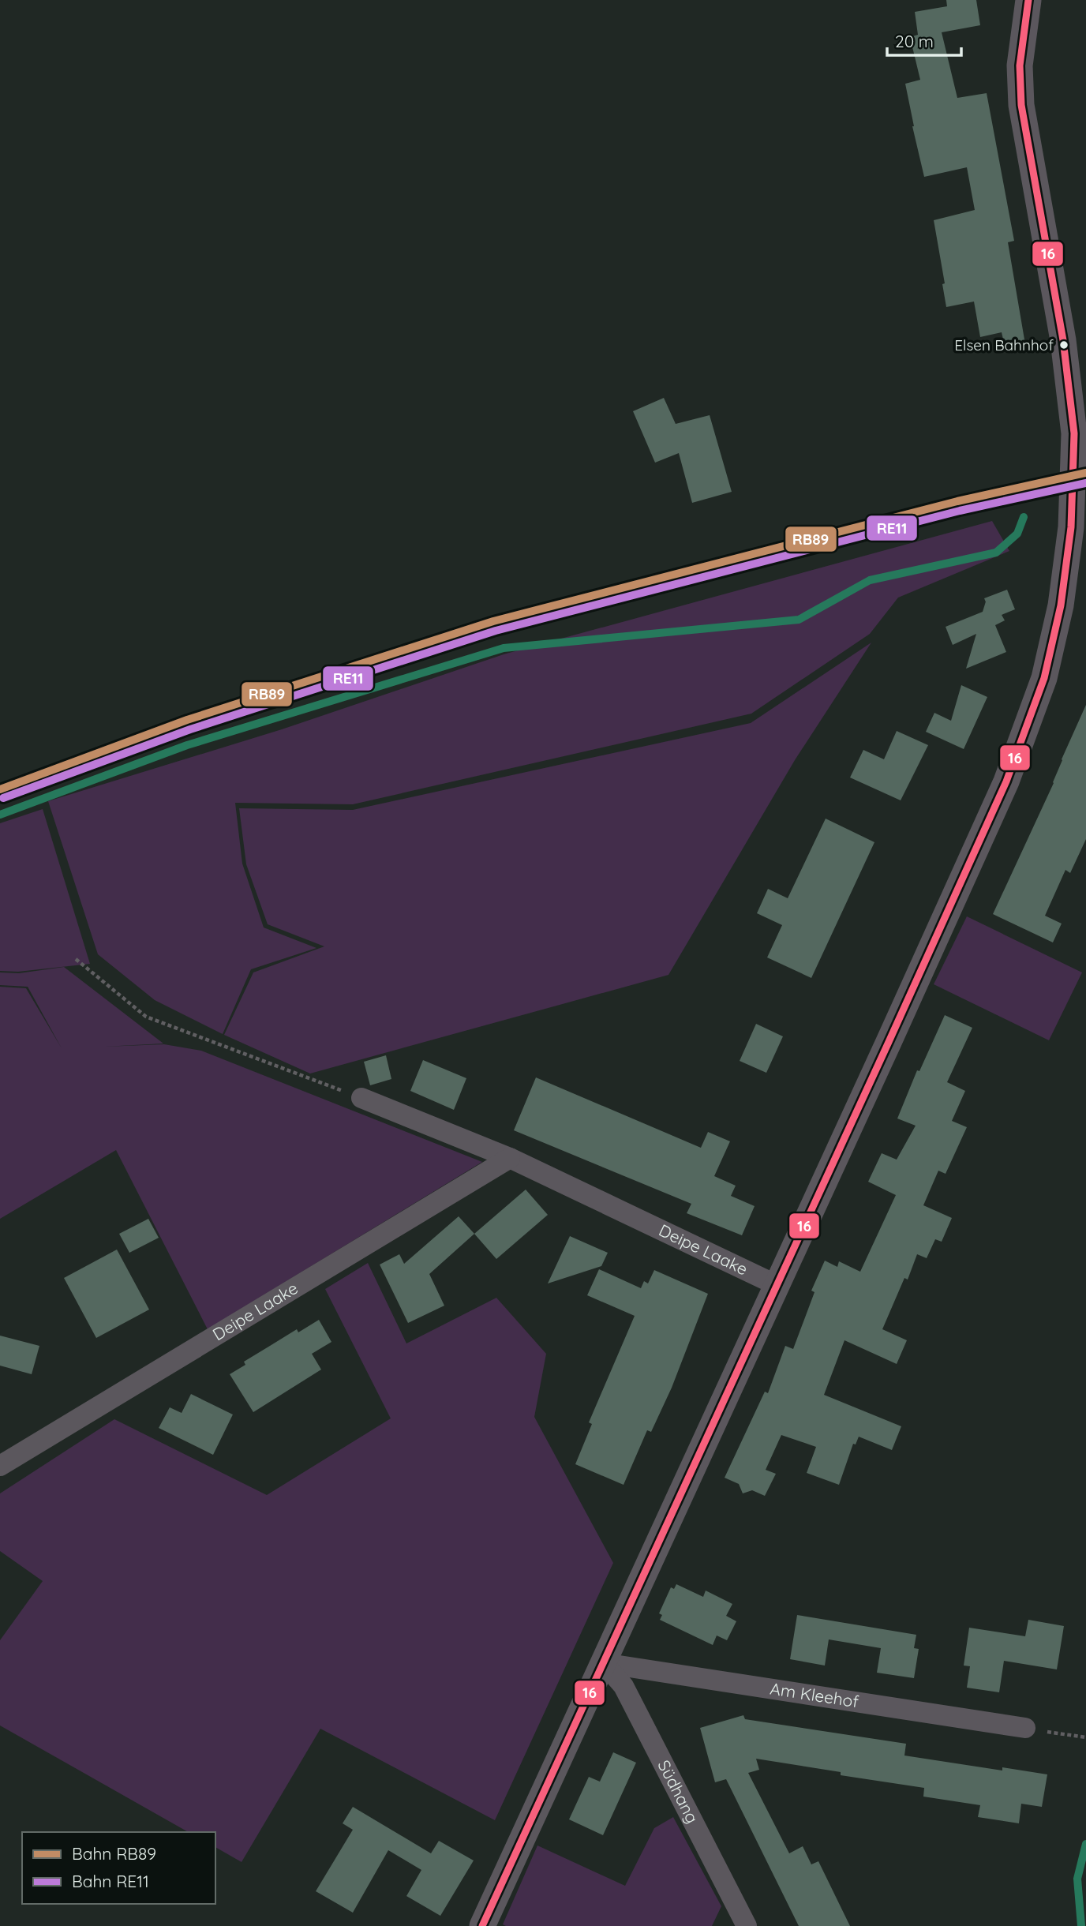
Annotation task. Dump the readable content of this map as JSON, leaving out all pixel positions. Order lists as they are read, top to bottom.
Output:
{
  "streets": {
    "street": ["Deipe Laake", "Am Kleehof", "Südhang"]
  },
  "crossings": [
    ["Am Kleehof", "Südhang"]
  ],
  "places": ["Elsen Bahnhof"],
  "lines": ["transit line 16", "rail line RB89", "rail line RE11"],
  "legend": ["Bahn RB89", "Bahn RE11"],
  "scale_bar": "20 m"
}
